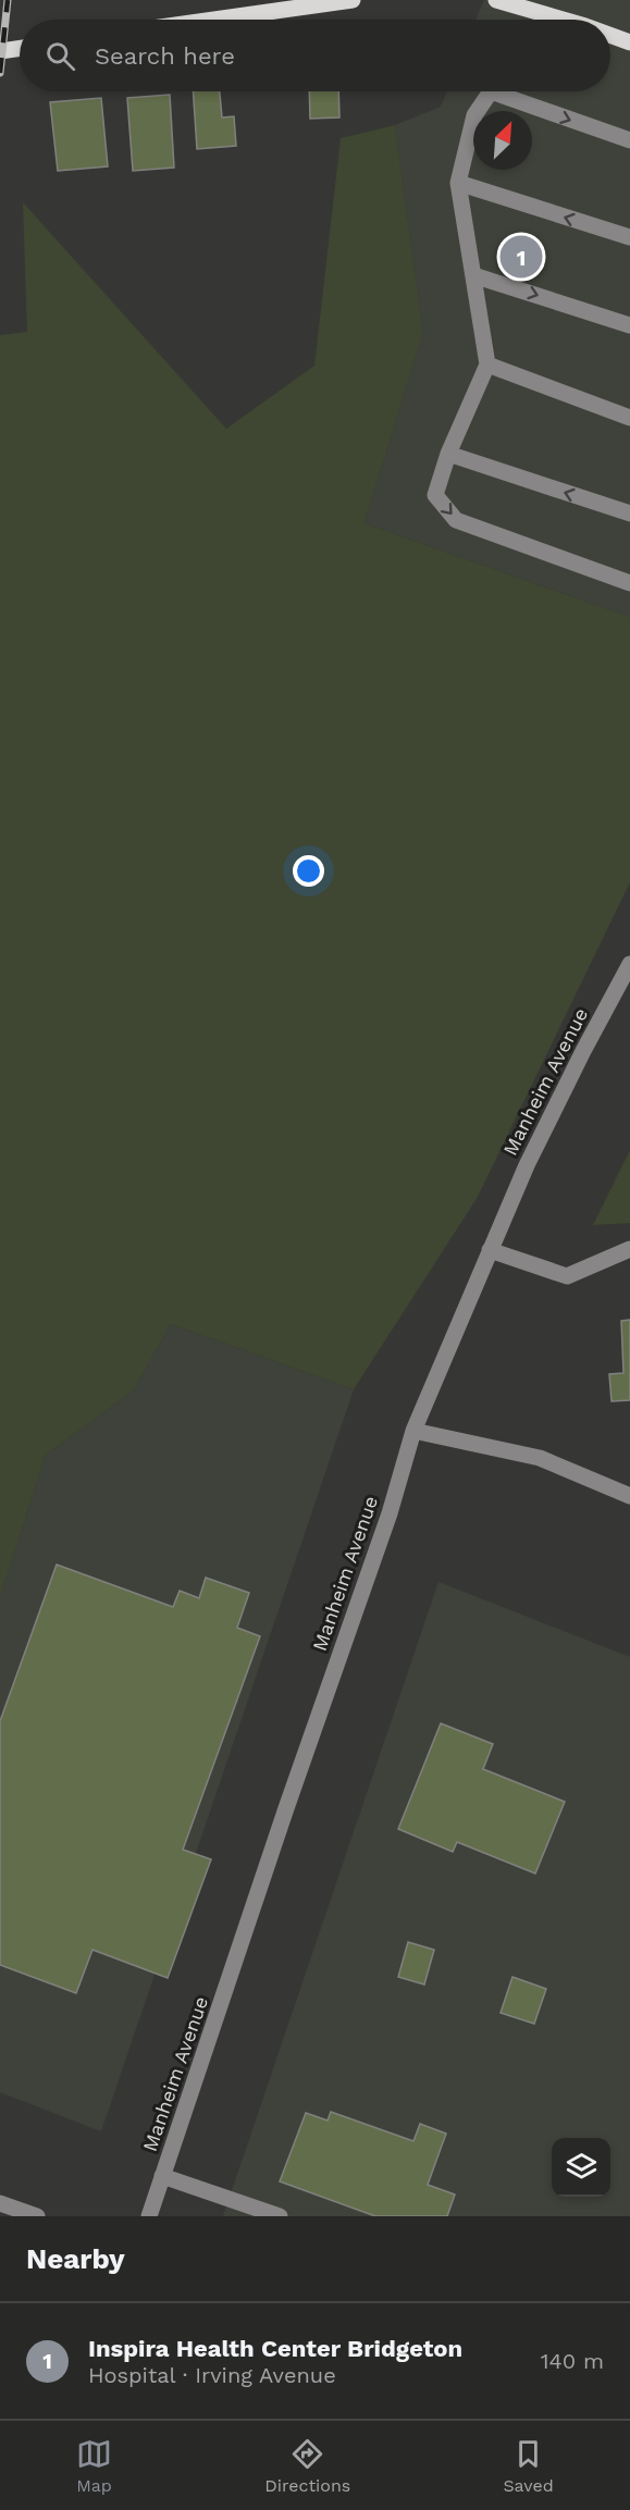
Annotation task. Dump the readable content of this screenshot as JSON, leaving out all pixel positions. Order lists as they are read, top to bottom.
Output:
{
  "streets": {
    "street": ["Manheim Avenue"]
  },
  "north": "top right",
  "page": {
    "search": "Search here",
    "pins": "1",
    "heading": "Nearby",
    "list": [
      {
        "mark": "1",
        "name": "Inspira Health Center Bridgeton",
        "note": "Hospital · Irving Avenue",
        "value": "140 m"
      }
    ],
    "nav": ["Map", "Directions", "Saved"]
  }
}
